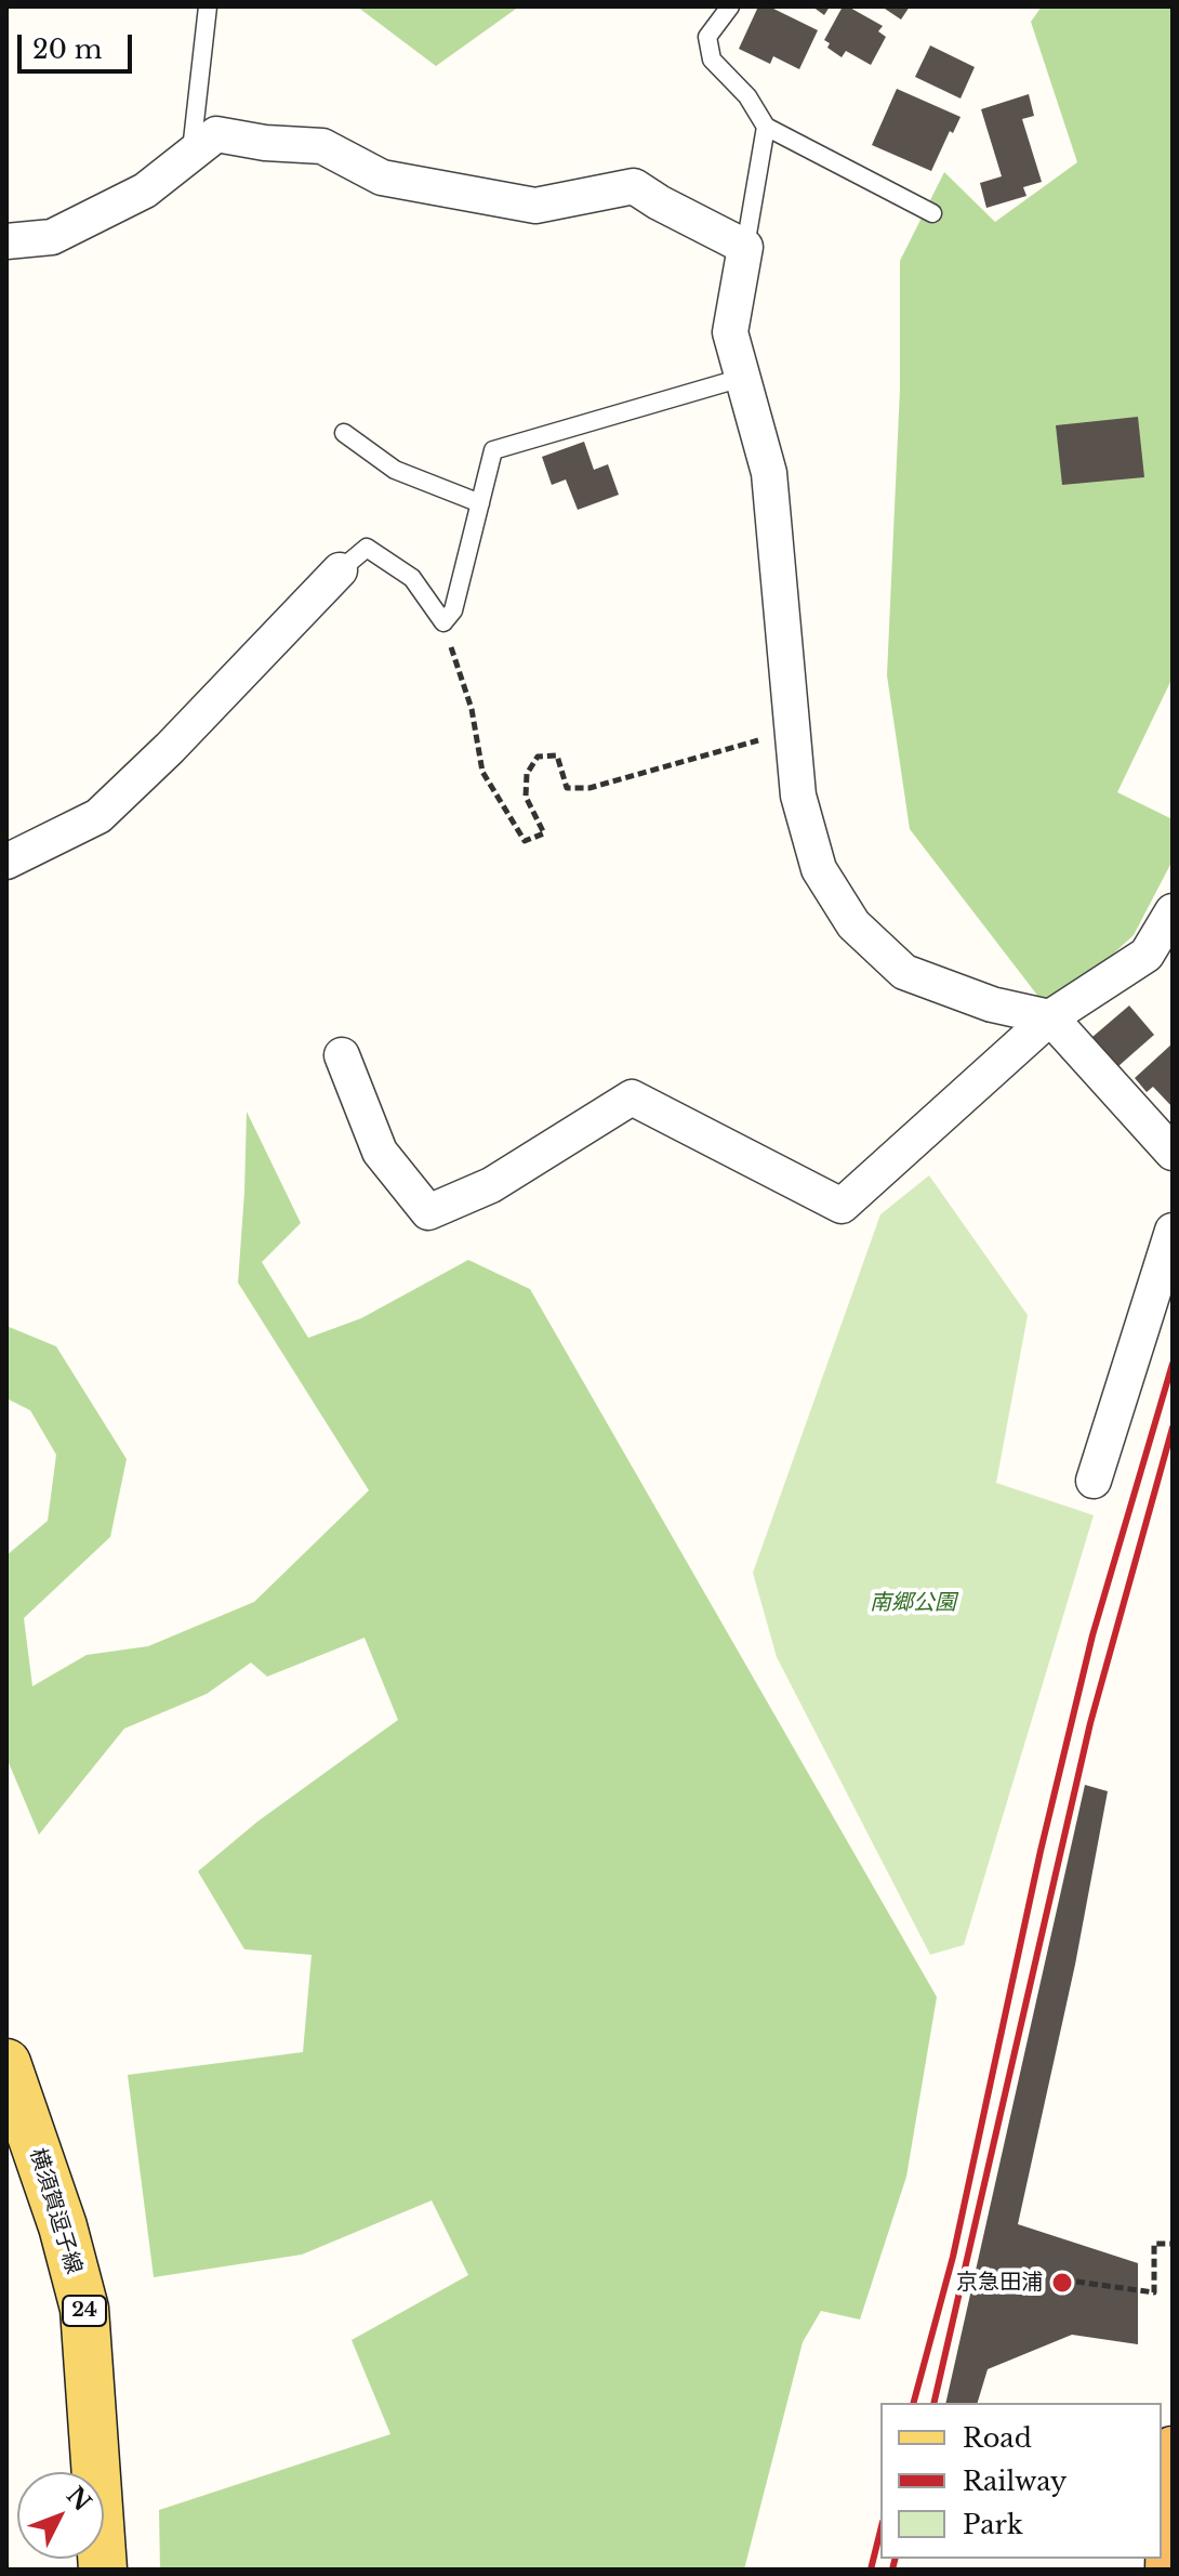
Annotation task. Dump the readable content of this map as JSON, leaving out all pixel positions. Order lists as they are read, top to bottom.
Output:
{
  "streets": {
    "main road": ["横須賀逗子線", "24"]
  },
  "parks": ["南郷公園"],
  "places": ["京急田浦"],
  "legend": ["Road", "Railway", "Park"],
  "scale_bar": "20 m",
  "north": "top right"
}
